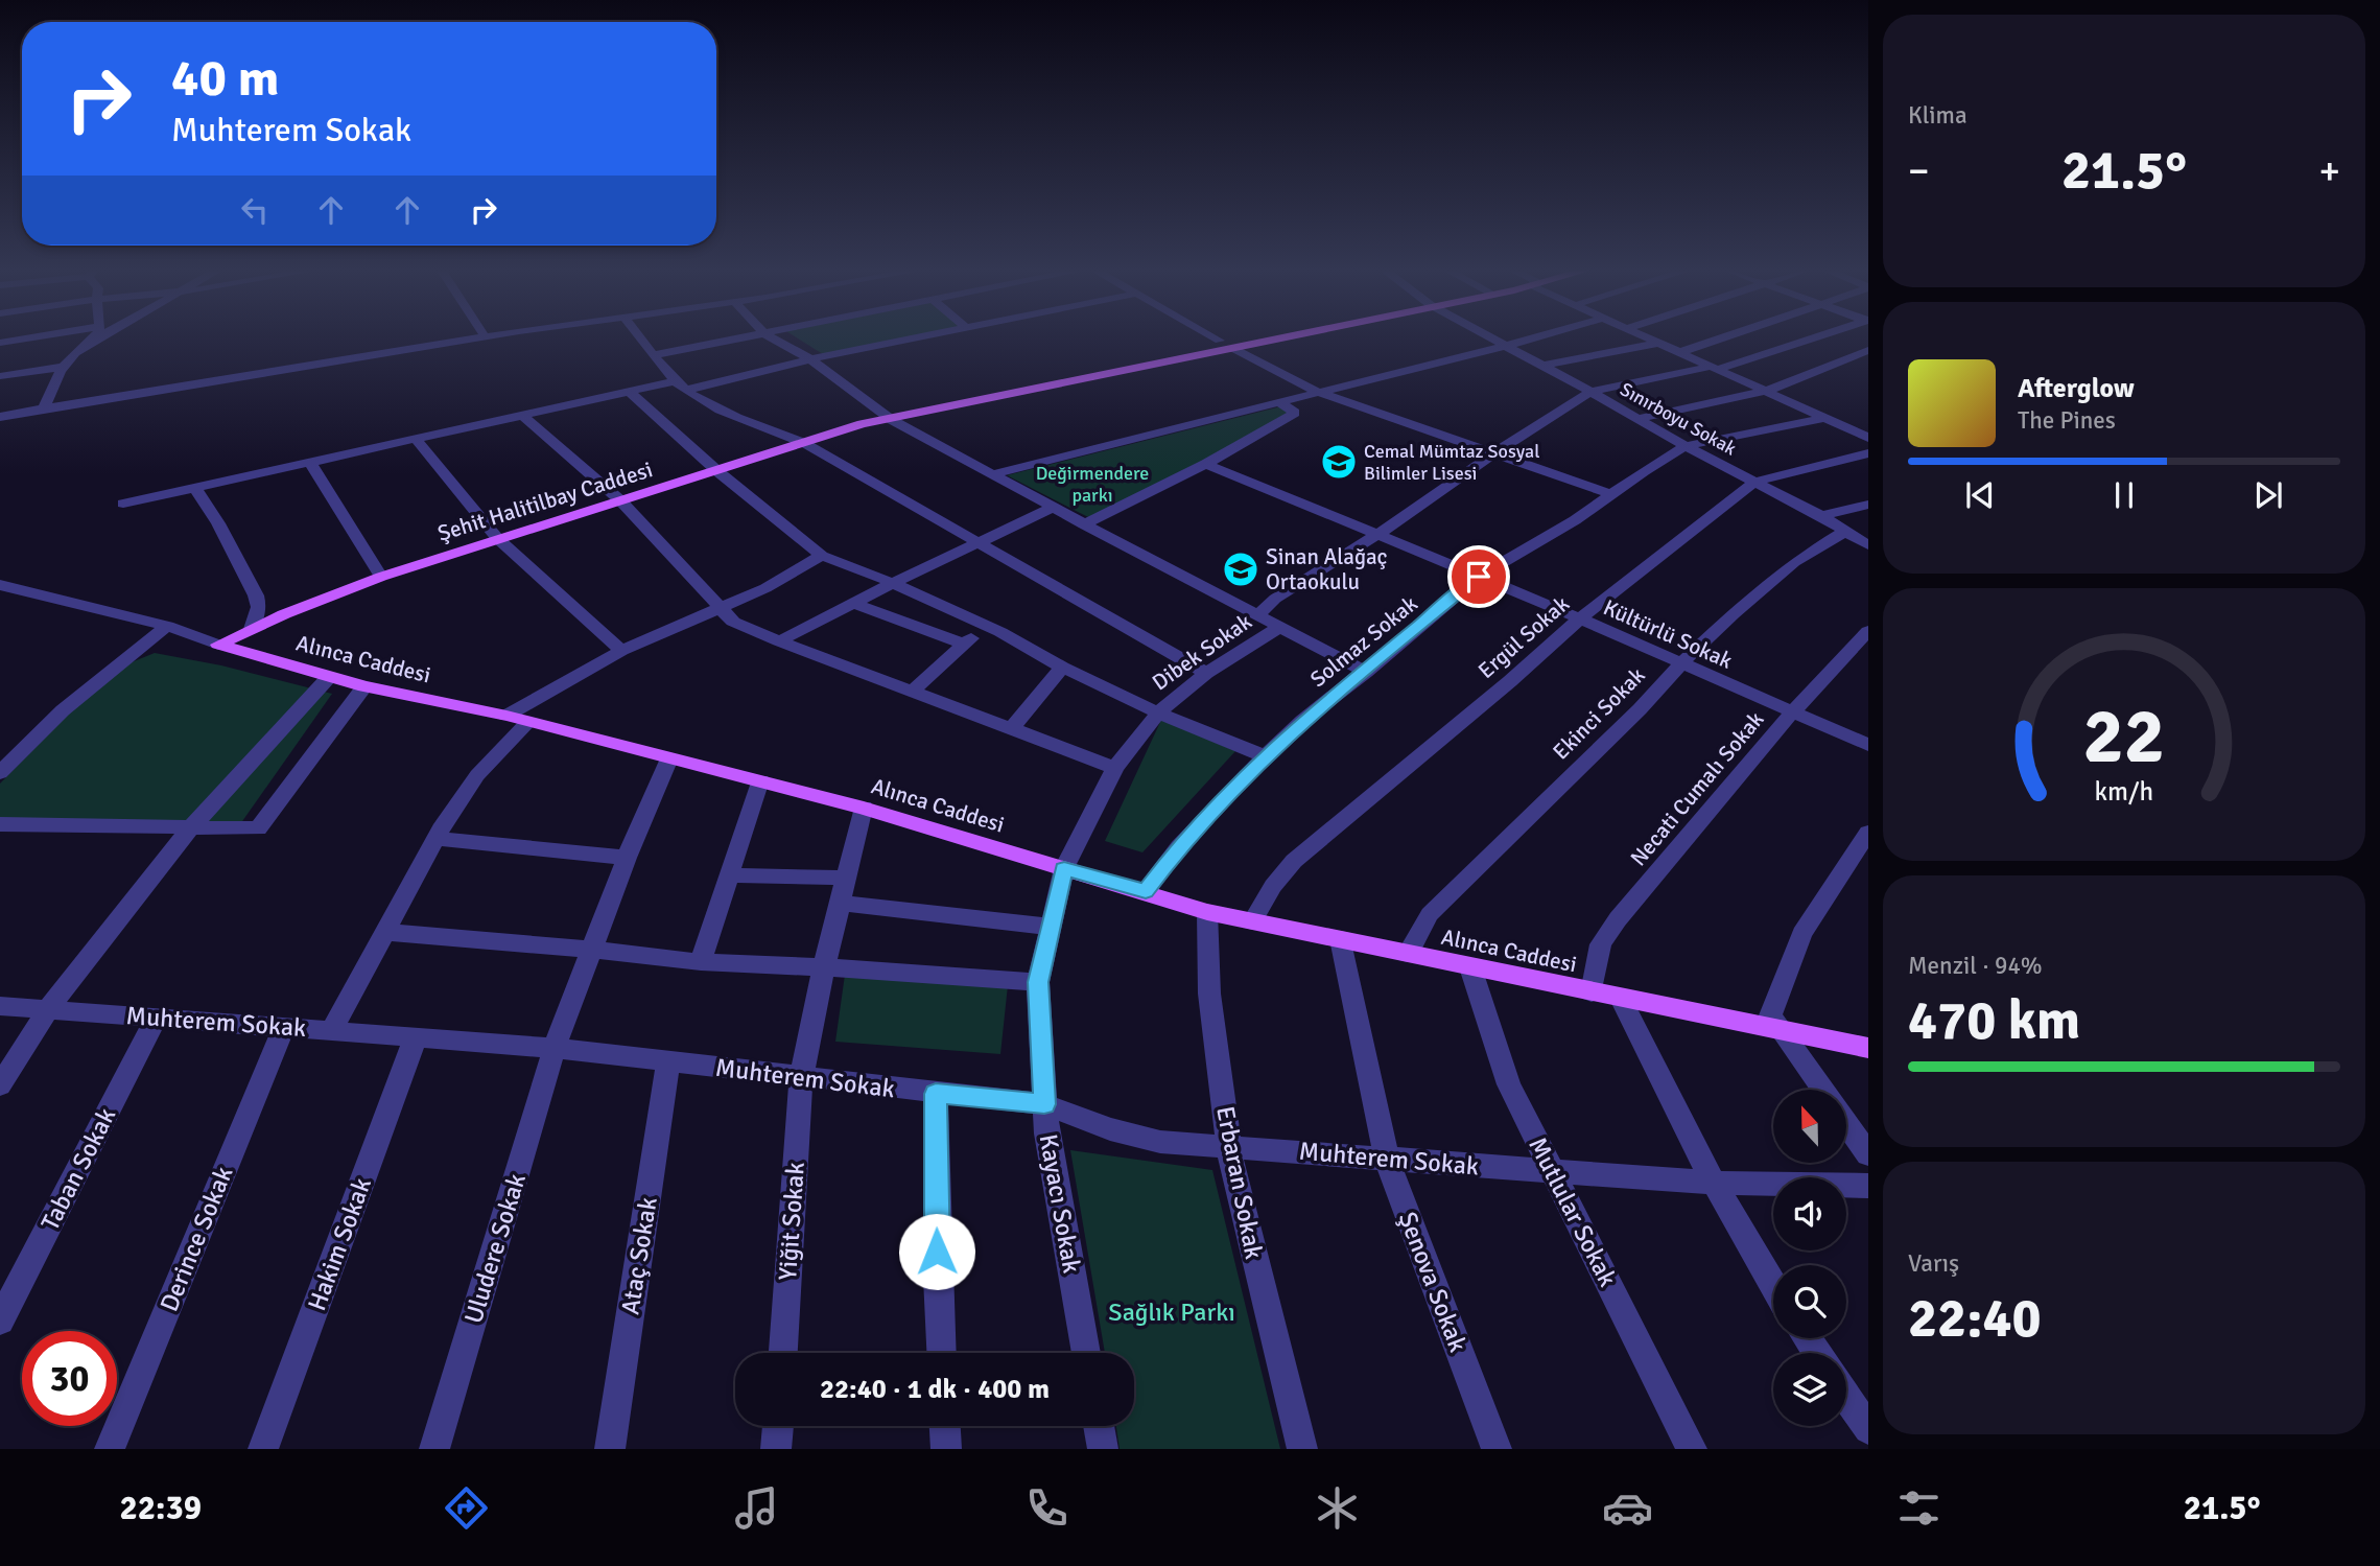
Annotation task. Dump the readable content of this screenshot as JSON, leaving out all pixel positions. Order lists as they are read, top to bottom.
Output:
{
  "streets": {
    "main road": ["Şehit Halitilbay Caddesi", "Alınca Caddesi"],
    "street": [
      "Sınırboyu Sokak",
      "Kültürlü Sokak",
      "Ergül Sokak",
      "Solmaz Sokak",
      "Dibek Sokak",
      "Ekinci Sokak",
      "Necati Cumalı Sokak",
      "Muhterem Sokak",
      "Taban Sokak",
      "Erbaran Sokak",
      "Kayacı Sokak",
      "Mutlular Sokak",
      "Yiğit Sokak",
      "Derince Sokak",
      "Hakim Sokak",
      "Uludere Sokak",
      "Ataç Sokak",
      "Şenova Sokak"
    ]
  },
  "crossings": [
    ["Sınırboyu Sokak", "Ergül Sokak"],
    ["Sınırboyu Sokak", "Solmaz Sokak"],
    ["Sınırboyu Sokak", "Ekinci Sokak"],
    ["Şehit Halitilbay Caddesi", "Alınca Caddesi"],
    ["Kültürlü Sokak", "Ergül Sokak"],
    ["Kültürlü Sokak", "Solmaz Sokak"],
    ["Kültürlü Sokak", "Ekinci Sokak"],
    ["Kültürlü Sokak", "Necati Cumalı Sokak"],
    ["Ergül Sokak", "Alınca Caddesi"],
    ["Solmaz Sokak", "Alınca Caddesi"],
    ["Dibek Sokak", "Alınca Caddesi"],
    ["Dibek Sokak", "Kayacı Sokak"],
    ["Alınca Caddesi", "Ekinci Sokak"],
    ["Alınca Caddesi", "Necati Cumalı Sokak"],
    ["Alınca Caddesi", "Erbaran Sokak"],
    ["Alınca Caddesi", "Kayacı Sokak"],
    ["Alınca Caddesi", "Mutlular Sokak"],
    ["Alınca Caddesi", "Yiğit Sokak"],
    ["Alınca Caddesi", "Uludere Sokak"],
    ["Alınca Caddesi", "Şenova Sokak"],
    ["Muhterem Sokak", "Taban Sokak"],
    ["Muhterem Sokak", "Erbaran Sokak"],
    ["Muhterem Sokak", "Kayacı Sokak"],
    ["Muhterem Sokak", "Mutlular Sokak"],
    ["Muhterem Sokak", "Yiğit Sokak"],
    ["Muhterem Sokak", "Derince Sokak"],
    ["Muhterem Sokak", "Hakim Sokak"],
    ["Muhterem Sokak", "Uludere Sokak"],
    ["Muhterem Sokak", "Ataç Sokak"],
    ["Muhterem Sokak", "Şenova Sokak"]
  ],
  "parks": ["Değirmendere parkı", "Sağlık Parkı"],
  "places": {
    "school or university": ["Cemal Mümtaz Sosyal Bilimler Lisesi", "Sinan Alağaç Ortaokulu"]
  },
  "north": "top",
  "page": {
    "tile": [
      "Klima",
      ["Menzil · 94%", "470 km"],
      ["Varış", "22:40"]
    ],
    "turn": ["40 m", "Muhterem Sokak"],
    "heat": ["−", "21.5°", "+"],
    "song": ["Afterglow", "The Pines"],
    "limit": "30",
    "trip": "22:40 · 1 dk · 400 m",
    "tabs": ["22:39", "21.5°"],
    "gauge": ["22", "km/h"]
  }
}
